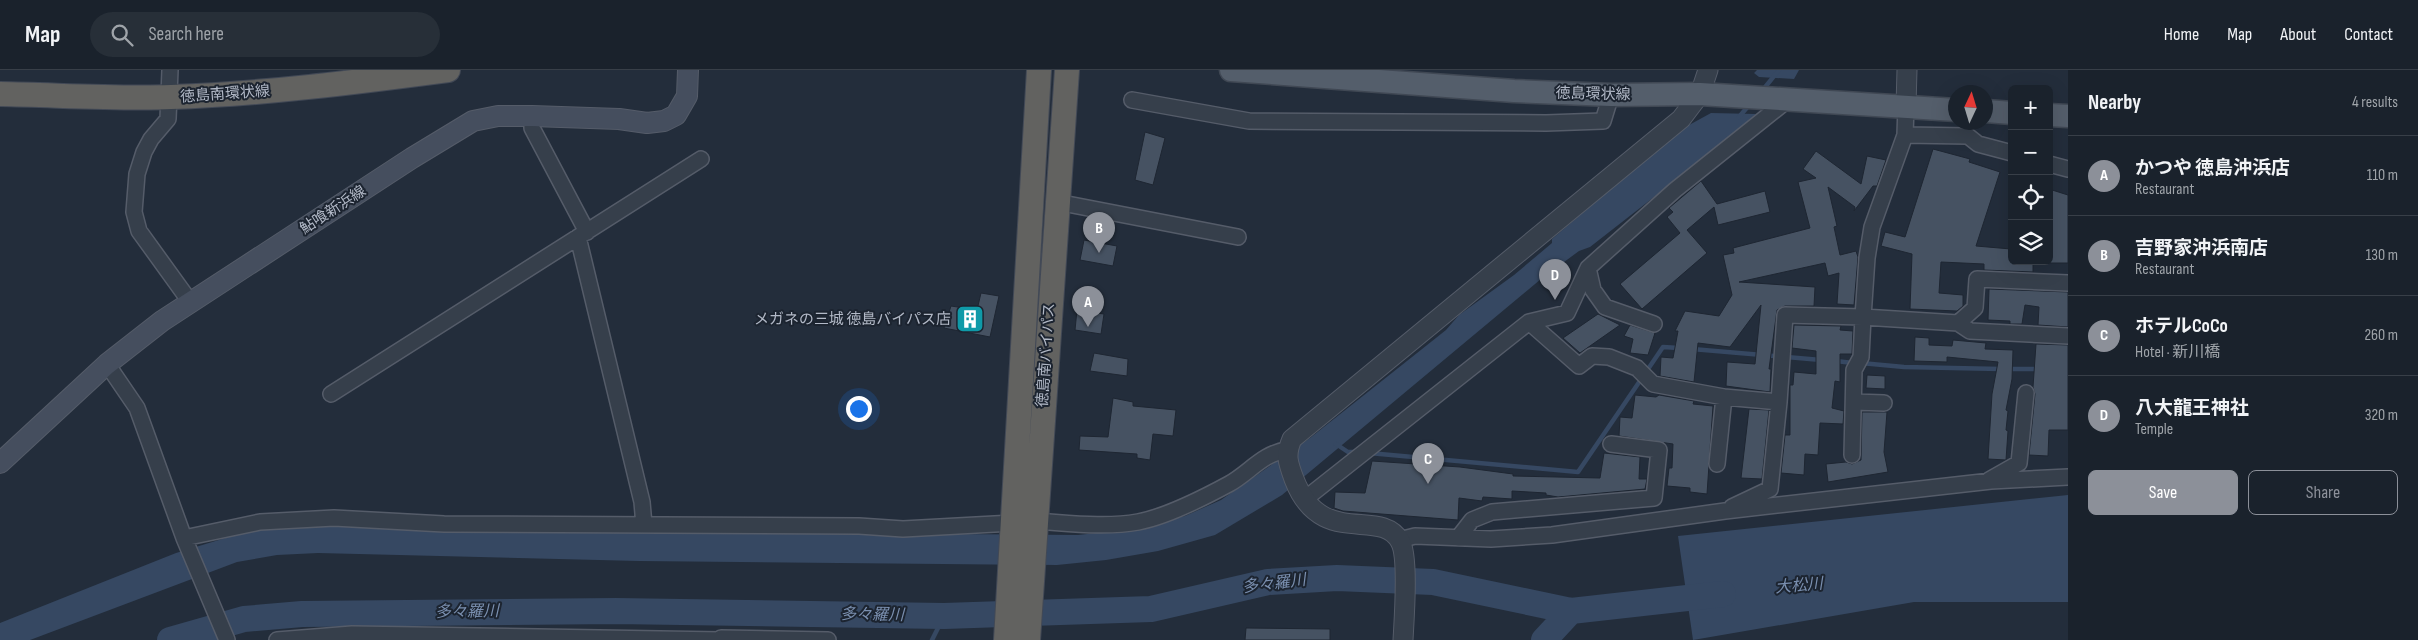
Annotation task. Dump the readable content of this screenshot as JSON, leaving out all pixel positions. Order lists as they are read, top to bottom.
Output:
{
  "streets": {
    "highway": ["徳島南環状線", "徳島南バイパス"],
    "main road": ["徳島環状線", "鮎喰新浜線"]
  },
  "water": ["多々羅川", "大松川"],
  "places": {
    "building": ["メガネの三城 徳島バイパス店"]
  },
  "north": "top",
  "page": {
    "header": "Map",
    "search": "Search here",
    "nav": [
      "Home",
      "Map",
      "About",
      "Contact"
    ],
    "heading": ["Nearby", "4 results"],
    "map_buttons": ["+", "−"],
    "list": [
      {
        "mark": "A",
        "name": "かつや 徳島沖浜店",
        "note": "Restaurant",
        "value": "110 m"
      },
      {
        "mark": "B",
        "name": "吉野家沖浜南店",
        "note": "Restaurant",
        "value": "130 m"
      },
      {
        "mark": "C",
        "name": "ホテルCoCo",
        "note": "Hotel · 新川橋",
        "value": "260 m"
      },
      {
        "mark": "D",
        "name": "八大龍王神社",
        "note": "Temple",
        "value": "320 m"
      }
    ],
    "pins": [
      "B",
      "D",
      "A",
      "C"
    ],
    "buttons": ["Save", "Share"]
  }
}
